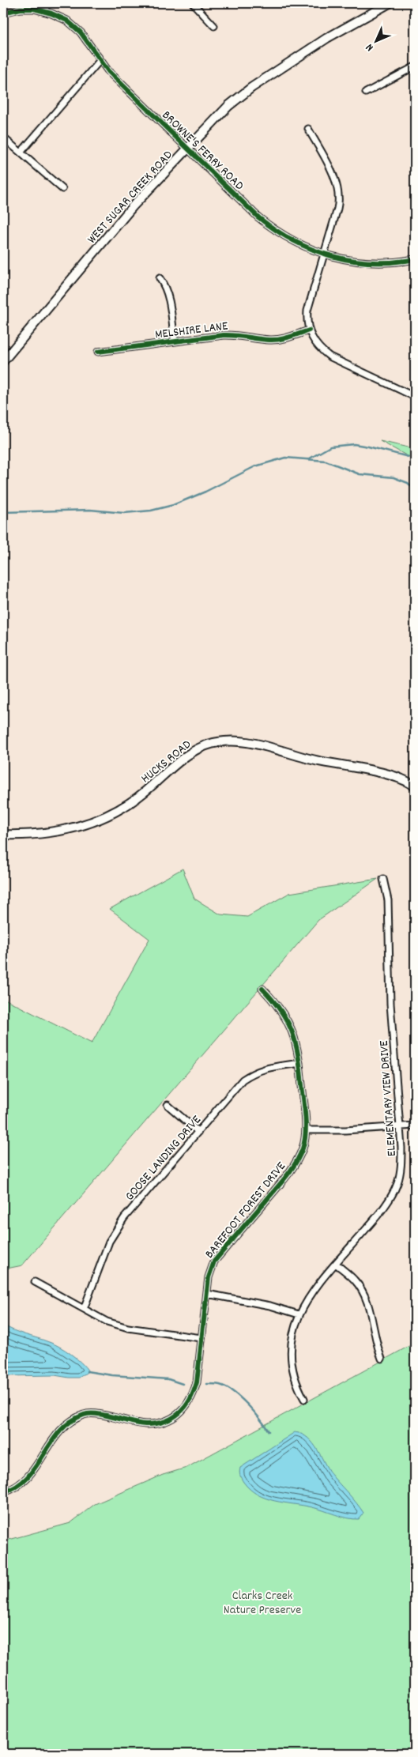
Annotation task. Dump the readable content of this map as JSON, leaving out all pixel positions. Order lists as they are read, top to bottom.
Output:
{
  "streets": {
    "main road": ["WEST SUGAR CREEK ROAD", "HUCKS ROAD"],
    "street": [
      "BROWNE'S FERRY ROAD",
      "MELSHIRE LANE",
      "ELEMENTARY VIEW DRIVE",
      "GOOSE LANDING DRIVE",
      "BAREFOOT FOREST DRIVE"
    ]
  },
  "crossings": [
    ["BROWNE'S FERRY ROAD", "WEST SUGAR CREEK ROAD"],
    ["GOOSE LANDING DRIVE", "BAREFOOT FOREST DRIVE"]
  ],
  "parks": ["Clarks Creek Nature Preserve"],
  "north": "bottom left"
}
